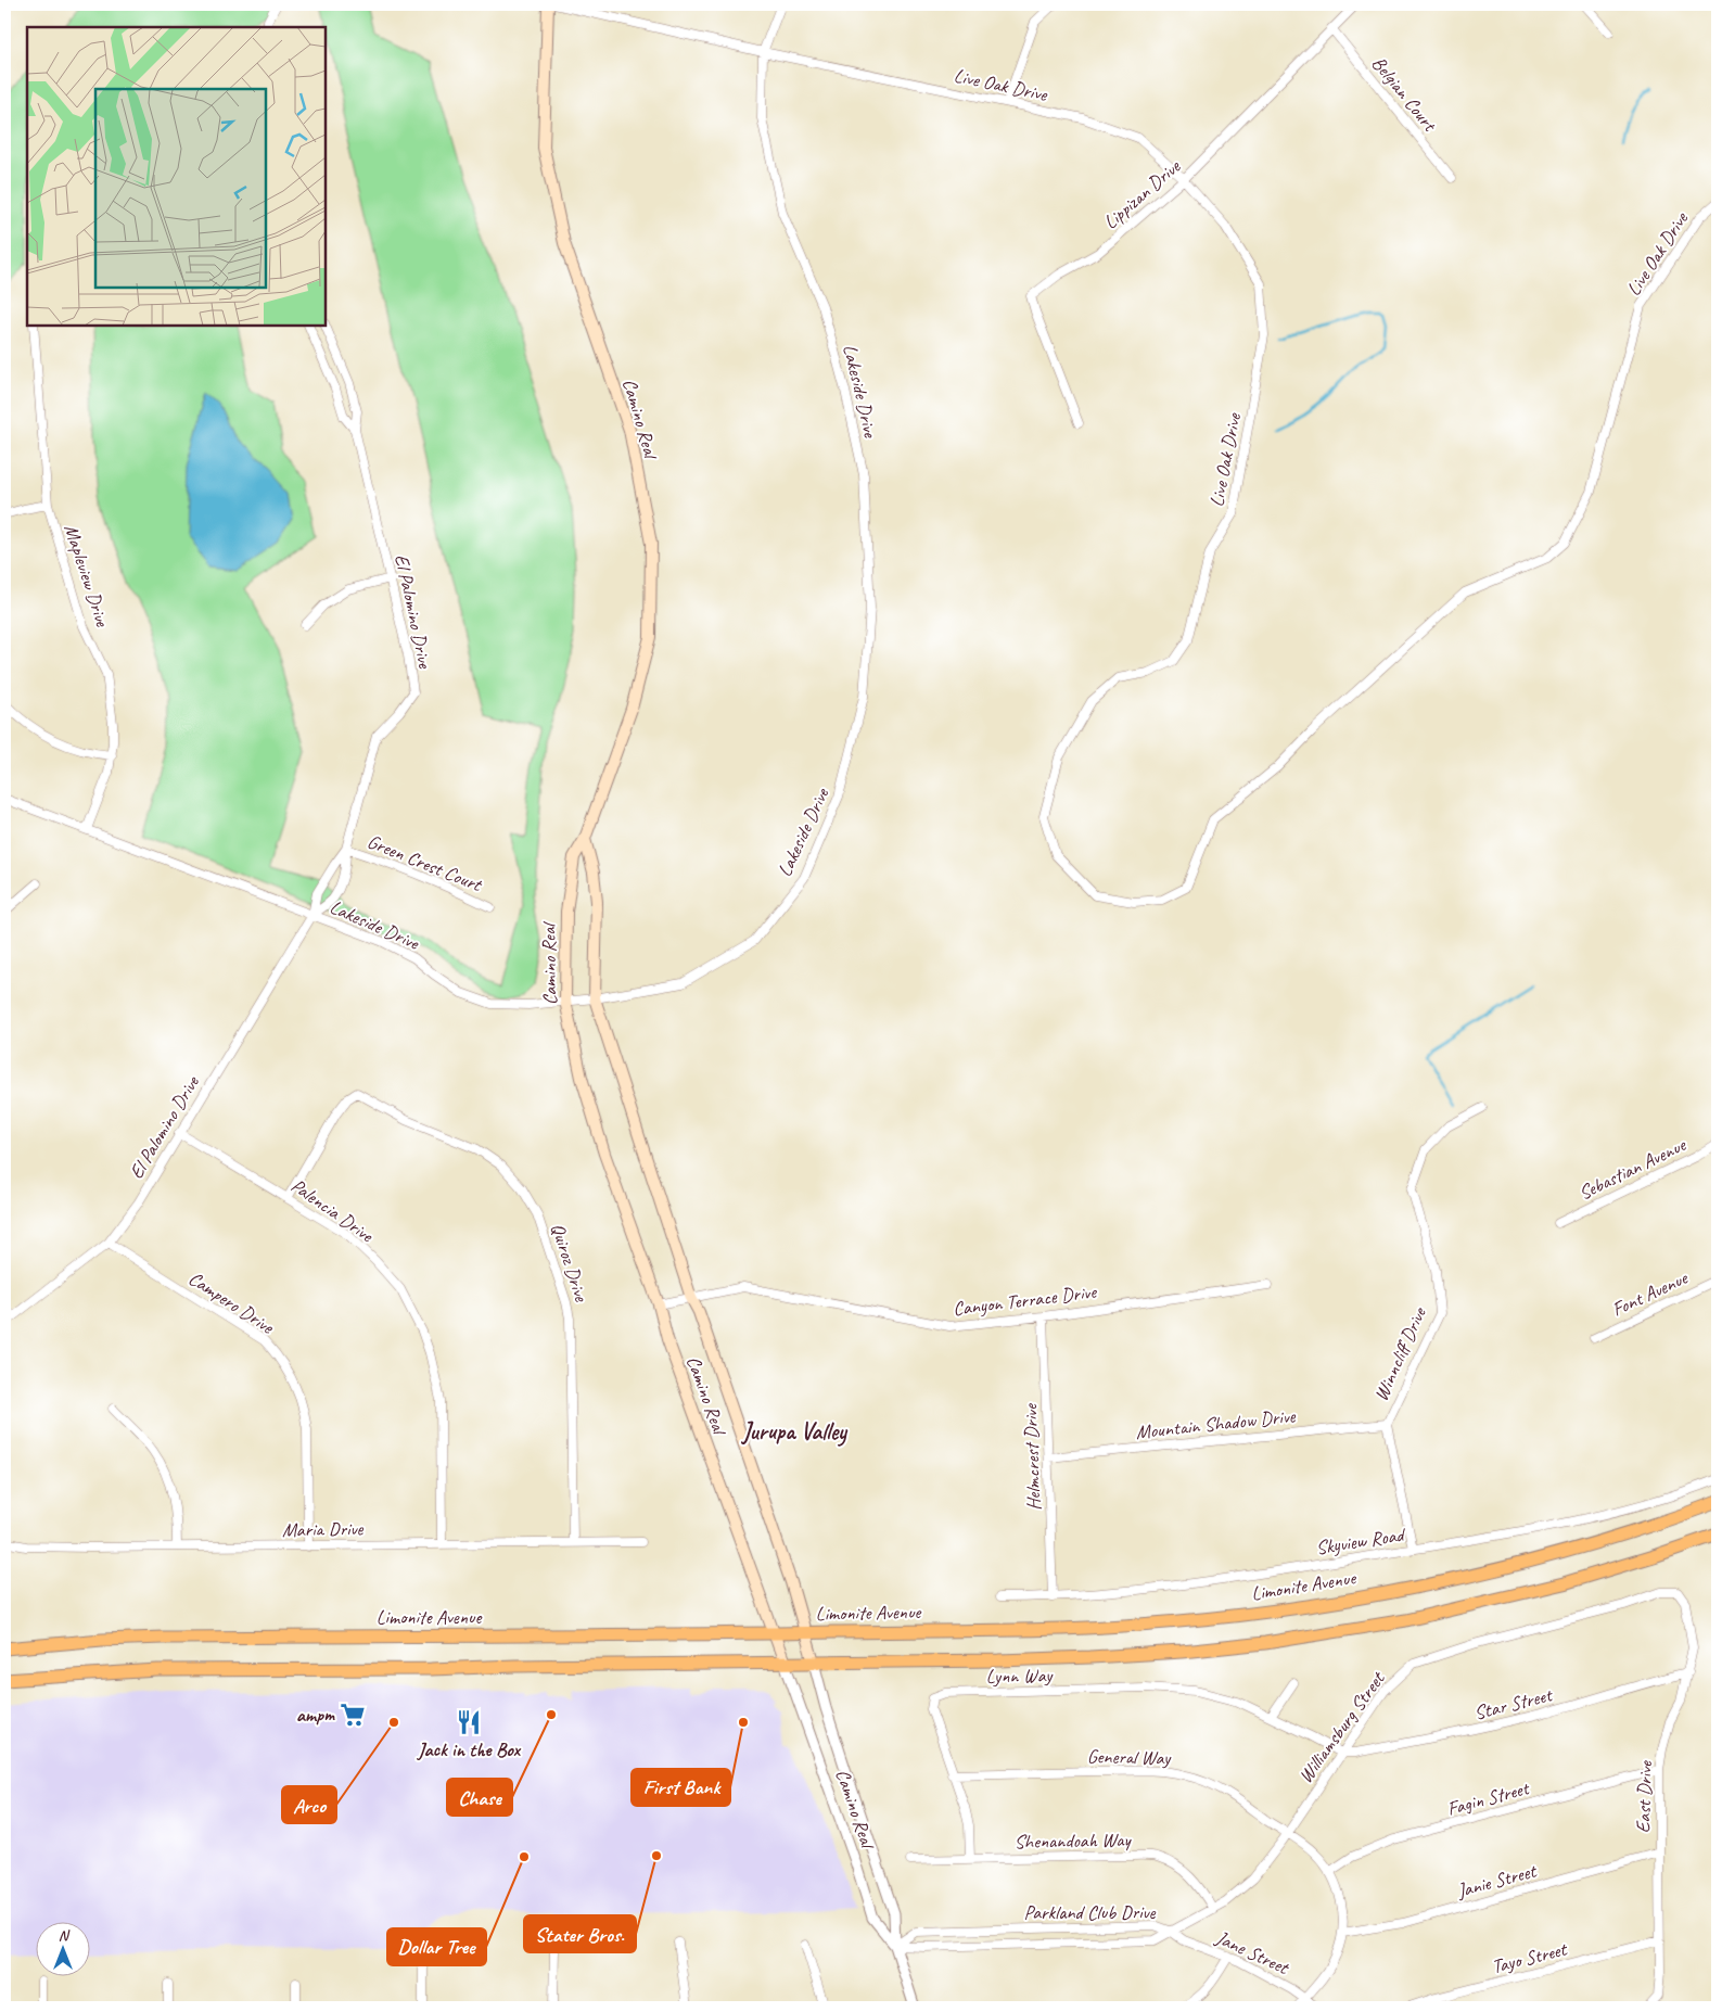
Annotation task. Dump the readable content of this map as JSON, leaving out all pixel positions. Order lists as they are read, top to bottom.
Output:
{
  "streets": {
    "main road": ["Camino Real", "Limonite Avenue"],
    "street": [
      "Live Oak Drive",
      "Belgian Court",
      "Lippizan Drive",
      "Lakeside Drive",
      "Mapleview Drive",
      "El Palomino Drive",
      "Green Crest Court",
      "Sebastian Avenue",
      "Palencia Drive",
      "Quiroz Drive",
      "Font Avenue",
      "Canyon Terrace Drive",
      "Campero Drive",
      "Winncliff Drive",
      "Mountain Shadow Drive",
      "Helmcrest Drive",
      "Maria Drive",
      "Skyview Road",
      "Lynn Way",
      "Star Street",
      "Williamsburg Street",
      "General Way",
      "East Drive",
      "Fagin Street",
      "Shenandoah Way",
      "Janie Street",
      "Parkland Club Drive",
      "Jane Street",
      "Tayo Street"
    ]
  },
  "crossings": [
    ["Live Oak Drive", "Lippizan Drive"],
    ["Live Oak Drive", "Lakeside Drive"],
    ["Belgian Court", "Lippizan Drive"],
    ["Lakeside Drive", "Camino Real"],
    ["Lakeside Drive", "Mapleview Drive"],
    ["Lakeside Drive", "El Palomino Drive"],
    ["Camino Real", "Canyon Terrace Drive"],
    ["Camino Real", "Limonite Avenue"],
    ["Camino Real", "Parkland Club Drive"],
    ["El Palomino Drive", "Green Crest Court"],
    ["El Palomino Drive", "Palencia Drive"],
    ["El Palomino Drive", "Campero Drive"],
    ["Palencia Drive", "Quiroz Drive"],
    ["Palencia Drive", "Maria Drive"],
    ["Quiroz Drive", "Maria Drive"],
    ["Canyon Terrace Drive", "Helmcrest Drive"],
    ["Campero Drive", "Maria Drive"],
    ["Winncliff Drive", "Mountain Shadow Drive"],
    ["Winncliff Drive", "Skyview Road"],
    ["Mountain Shadow Drive", "Helmcrest Drive"],
    ["Helmcrest Drive", "Skyview Road"],
    ["Lynn Way", "Star Street"],
    ["Lynn Way", "Williamsburg Street"],
    ["Lynn Way", "General Way"],
    ["Lynn Way", "Shenandoah Way"],
    ["Star Street", "Williamsburg Street"],
    ["Star Street", "East Drive"],
    ["Williamsburg Street", "General Way"],
    ["Williamsburg Street", "East Drive"],
    ["Williamsburg Street", "Shenandoah Way"],
    ["Williamsburg Street", "Parkland Club Drive"],
    ["Williamsburg Street", "Jane Street"],
    ["General Way", "Fagin Street"],
    ["General Way", "Janie Street"],
    ["East Drive", "Fagin Street"],
    ["East Drive", "Janie Street"],
    ["East Drive", "Tayo Street"],
    ["Parkland Club Drive", "Jane Street"]
  ],
  "districts": ["Jurupa Valley"],
  "places": {
    "supermarket": ["ampm"],
    "other": [
      "Chase",
      "Arco",
      "First Bank",
      "Stater Bros.",
      "Dollar Tree"
    ],
    "restaurant": ["Jack in the Box"]
  },
  "north": "top"
}
